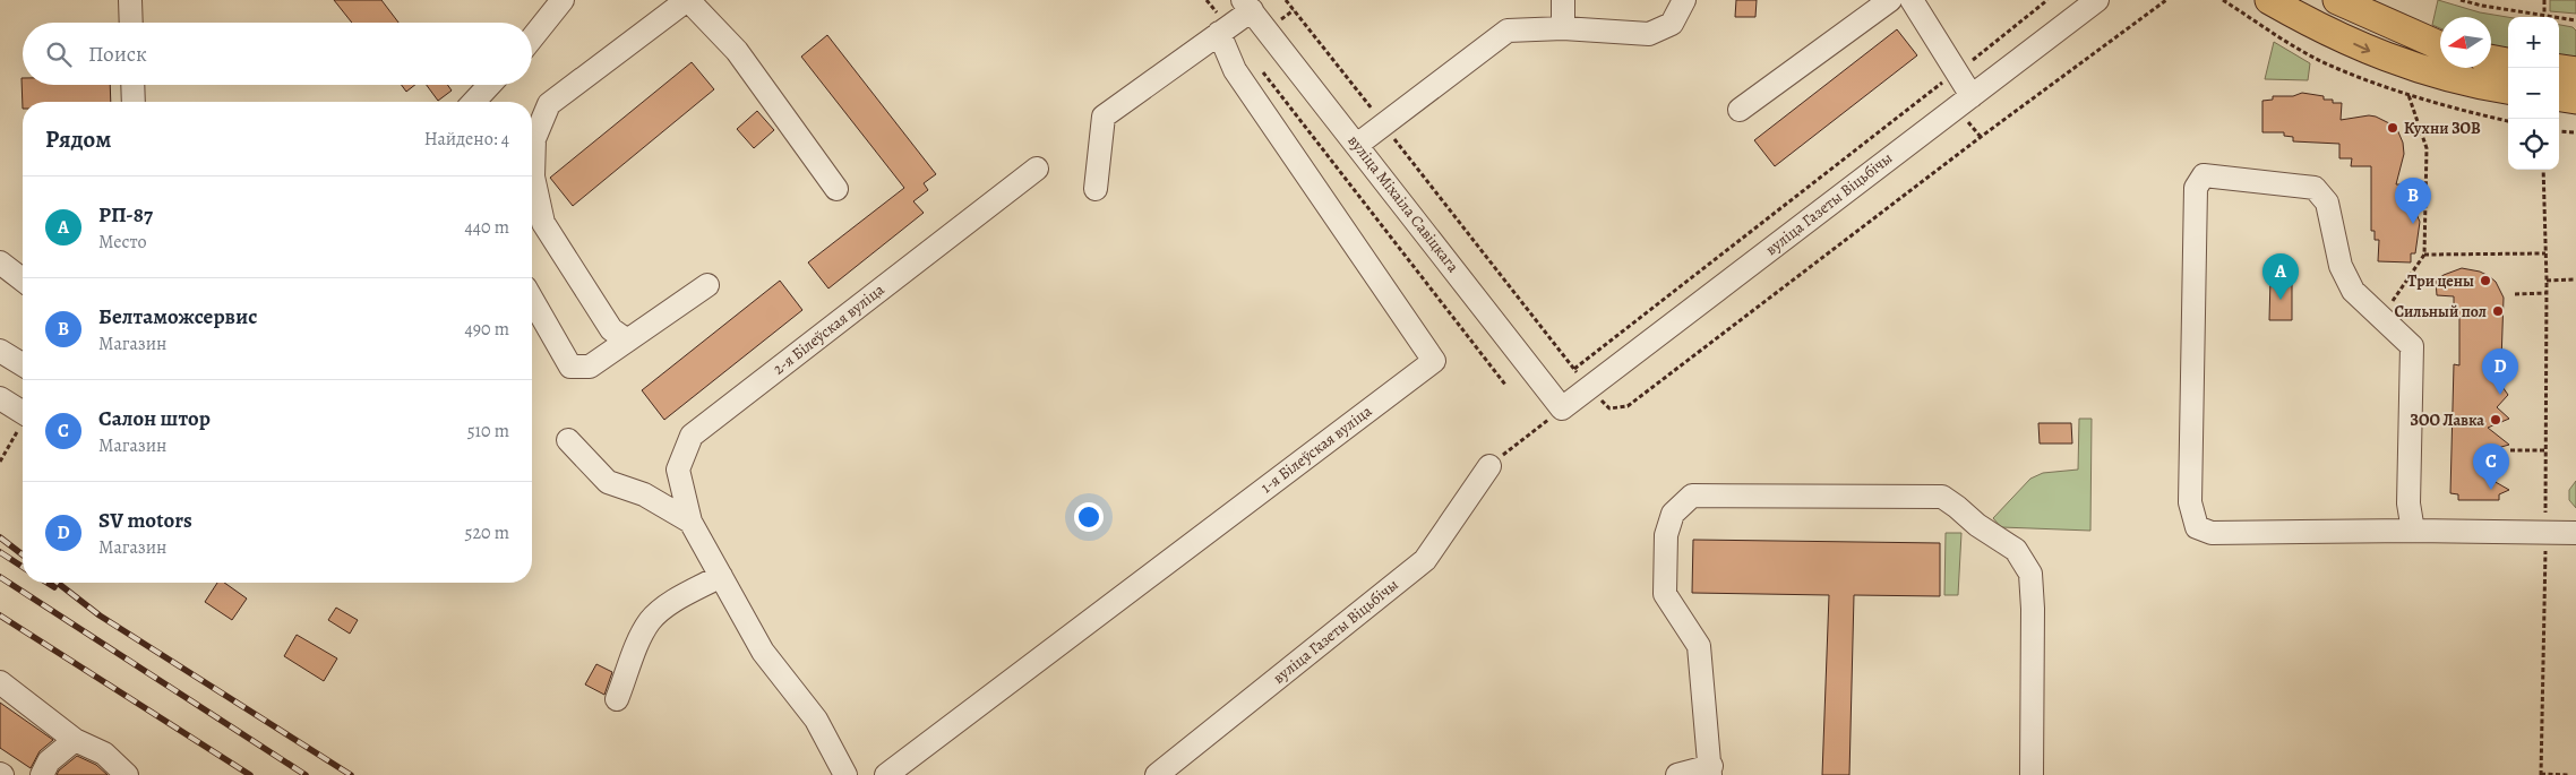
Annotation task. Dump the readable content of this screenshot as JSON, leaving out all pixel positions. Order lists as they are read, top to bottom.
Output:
{
  "streets": {
    "street": [
      "вуліца Міхаіла Савіцкага",
      "вуліца Газеты Віцьбічы",
      "2-я Білеўская вуліца",
      "1-я Білеўская вуліца"
    ]
  },
  "crossings": [
    ["вуліца Міхаіла Савіцкага", "вуліца Газеты Віцьбічы"]
  ],
  "places": [
    "Кухни ЗОВ",
    "Три цены",
    "Сильный пол",
    "ЗОО Лавка"
  ],
  "north": "left",
  "page": {
    "map_buttons": ["+", "−"],
    "search": "Поиск",
    "heading": ["Рядом", "Найдено: 4"],
    "list": [
      {
        "mark": "A",
        "name": "РП-87",
        "note": "Место",
        "value": "440 m"
      },
      {
        "mark": "B",
        "name": "Белтаможсервис",
        "note": "Магазин",
        "value": "490 m"
      },
      {
        "mark": "C",
        "name": "Салон штор",
        "note": "Магазин",
        "value": "510 m"
      },
      {
        "mark": "D",
        "name": "SV motors",
        "note": "Магазин",
        "value": "520 m"
      }
    ],
    "pins": [
      "B",
      "A",
      "D",
      "C"
    ]
  }
}
